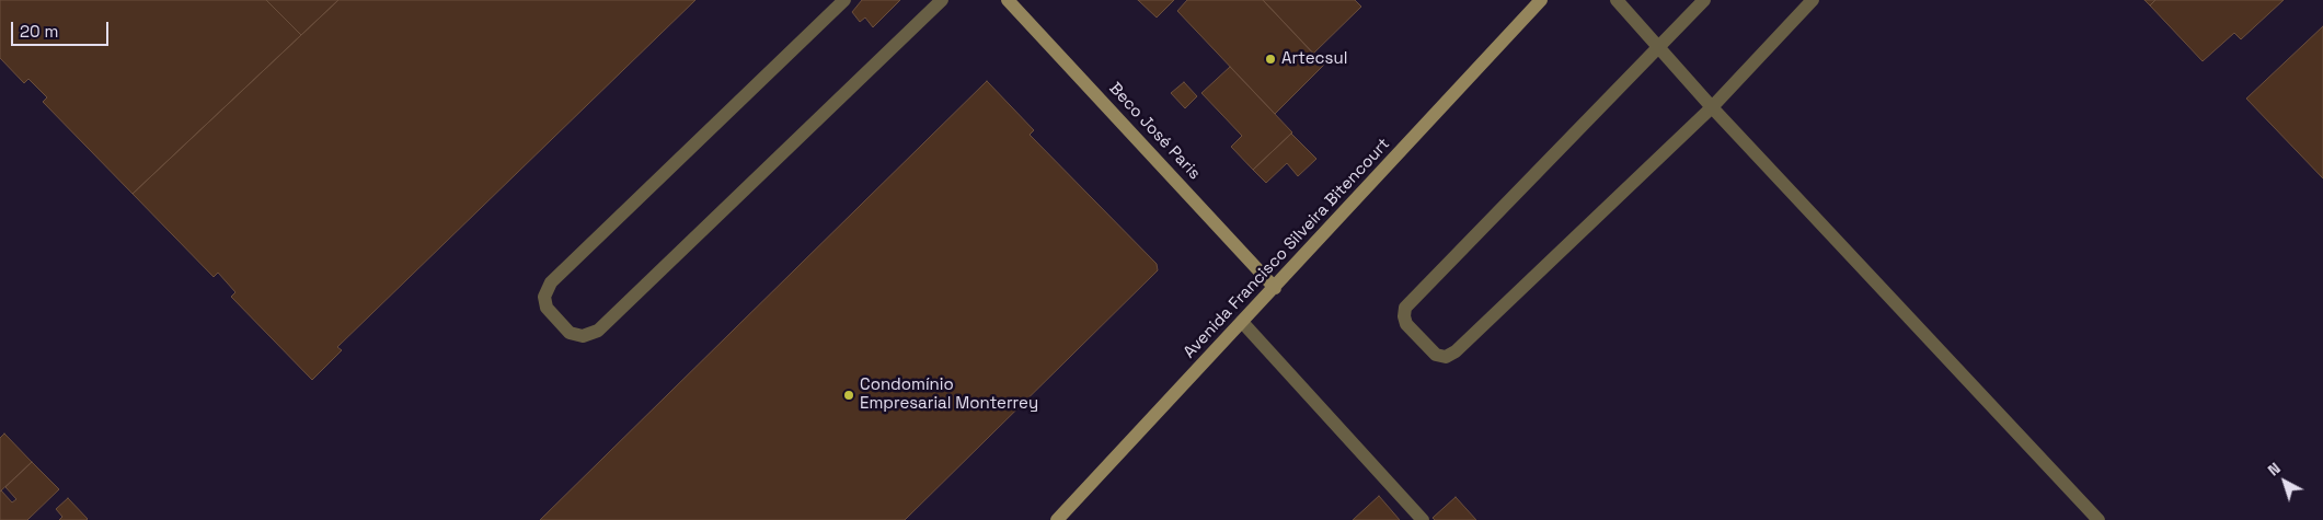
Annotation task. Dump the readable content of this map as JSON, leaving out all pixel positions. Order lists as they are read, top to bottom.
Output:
{
  "streets": {
    "main road": ["Beco José Paris", "Avenida Francisco Silveira Bitencourt"]
  },
  "crossings": [
    ["Beco José Paris", "Avenida Francisco Silveira Bitencourt"]
  ],
  "places": ["Artecsul", "Condomínio Empresarial Monterrey"],
  "scale_bar": "20 m",
  "north": "top left"
}
